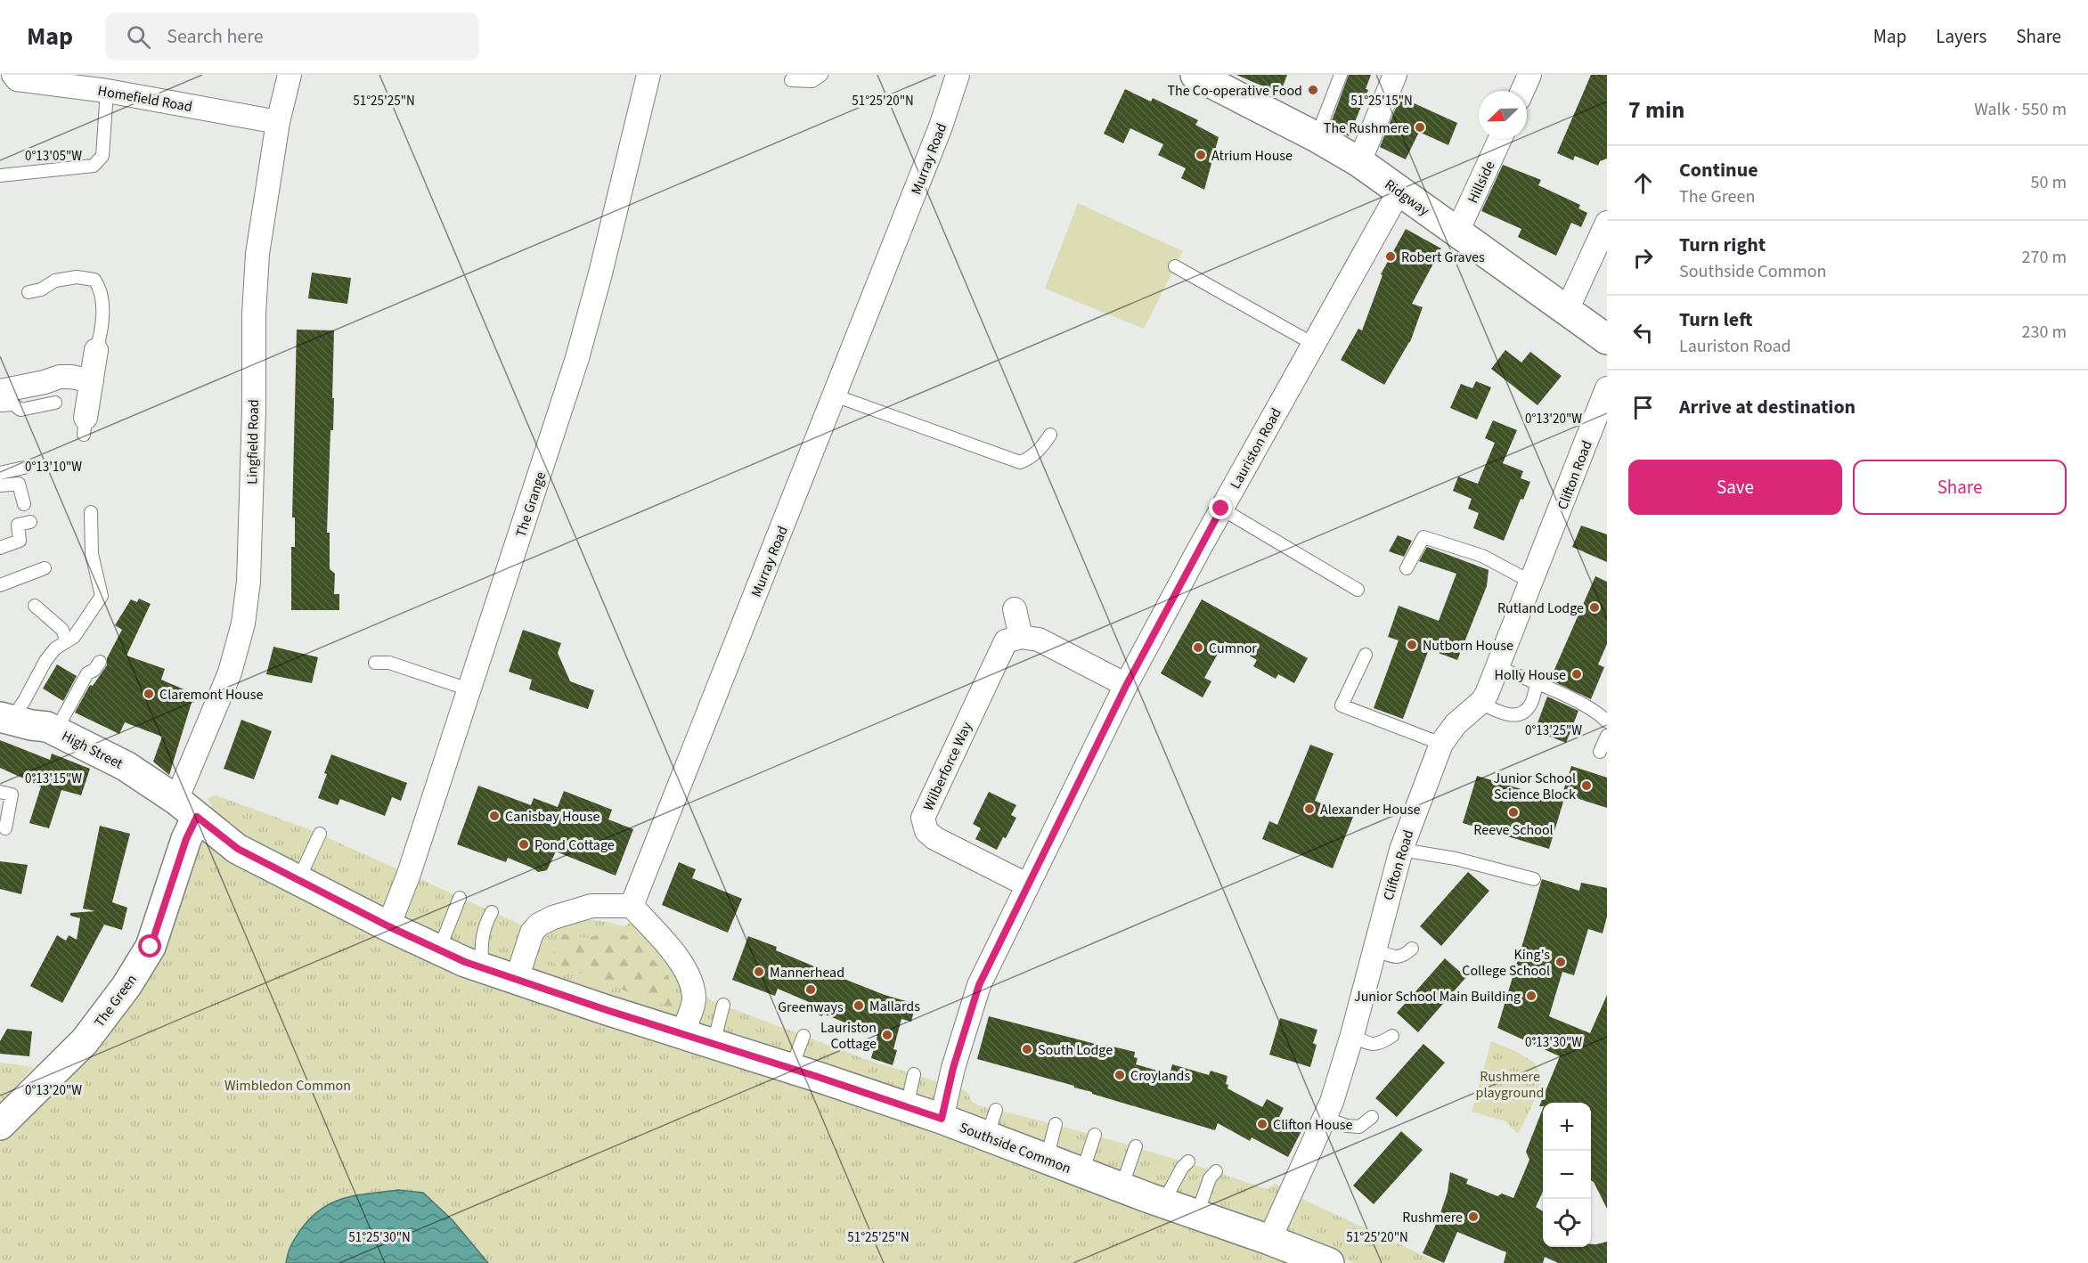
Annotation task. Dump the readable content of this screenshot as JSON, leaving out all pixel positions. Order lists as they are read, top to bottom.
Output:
{
  "streets": {
    "street": [
      "Homefield Road",
      "Murray Road",
      "Hillside",
      "Ridgway",
      "Lingfield Road",
      "Lauriston Road",
      "Clifton Road",
      "The Grange",
      "High Street",
      "Wilberforce Way",
      "The Green",
      "Southside Common"
    ]
  },
  "crossings": [
    ["Homefield Road", "Lingfield Road"],
    ["Hillside", "Ridgway"],
    ["Ridgway", "Lauriston Road"],
    ["Lingfield Road", "High Street"],
    ["Lingfield Road", "The Green"],
    ["Lingfield Road", "Southside Common"],
    ["Lauriston Road", "Wilberforce Way"],
    ["Lauriston Road", "Southside Common"],
    ["Clifton Road", "Southside Common"],
    ["The Grange", "Southside Common"],
    ["High Street", "The Green"],
    ["High Street", "Southside Common"],
    ["The Green", "Southside Common"]
  ],
  "parks": ["Rushmere playground", "Wimbledon Common"],
  "places": [
    "The Co-operative Food",
    "The Rushmere",
    "Atrium House",
    "Robert Graves",
    "Rutland Lodge",
    "Nutborn House",
    "Cumnor",
    "Holly House",
    "Claremont House",
    "Junior School Science Block",
    "Alexander House",
    "Reeve School",
    "Canisbay House",
    "Pond Cottage",
    "King's College School",
    "Mannerhead",
    "Greenways",
    "Junior School Main Building",
    "Mallards",
    "Lauriston Cottage",
    "South Lodge",
    "Croylands",
    "Clifton House",
    "Rushmere"
  ],
  "north": "bottom left",
  "page": {
    "header": "Map",
    "search": "Search here",
    "nav": ["Map", "Layers", "Share"],
    "heading": ["7 min", "Walk · 550 m"],
    "list": [
      ["Continue", "The Green", "50 m"],
      ["Turn right", "Southside Common", "270 m"],
      ["Turn left", "Lauriston Road", "230 m"],
      "Arrive at destination"
    ],
    "buttons": ["Save", "Share"],
    "map_buttons": ["+", "−"]
  },
  "coordinates": [
    "51°25'25\"N",
    "51°25'20\"N",
    "51°25'15\"N",
    "0°13'05\"W",
    "0°13'20\"W",
    "0°13'10\"W",
    "0°13'25\"W",
    "0°13'15\"W",
    "0°13'30\"W",
    "51°25'30\"N"
  ]
}
